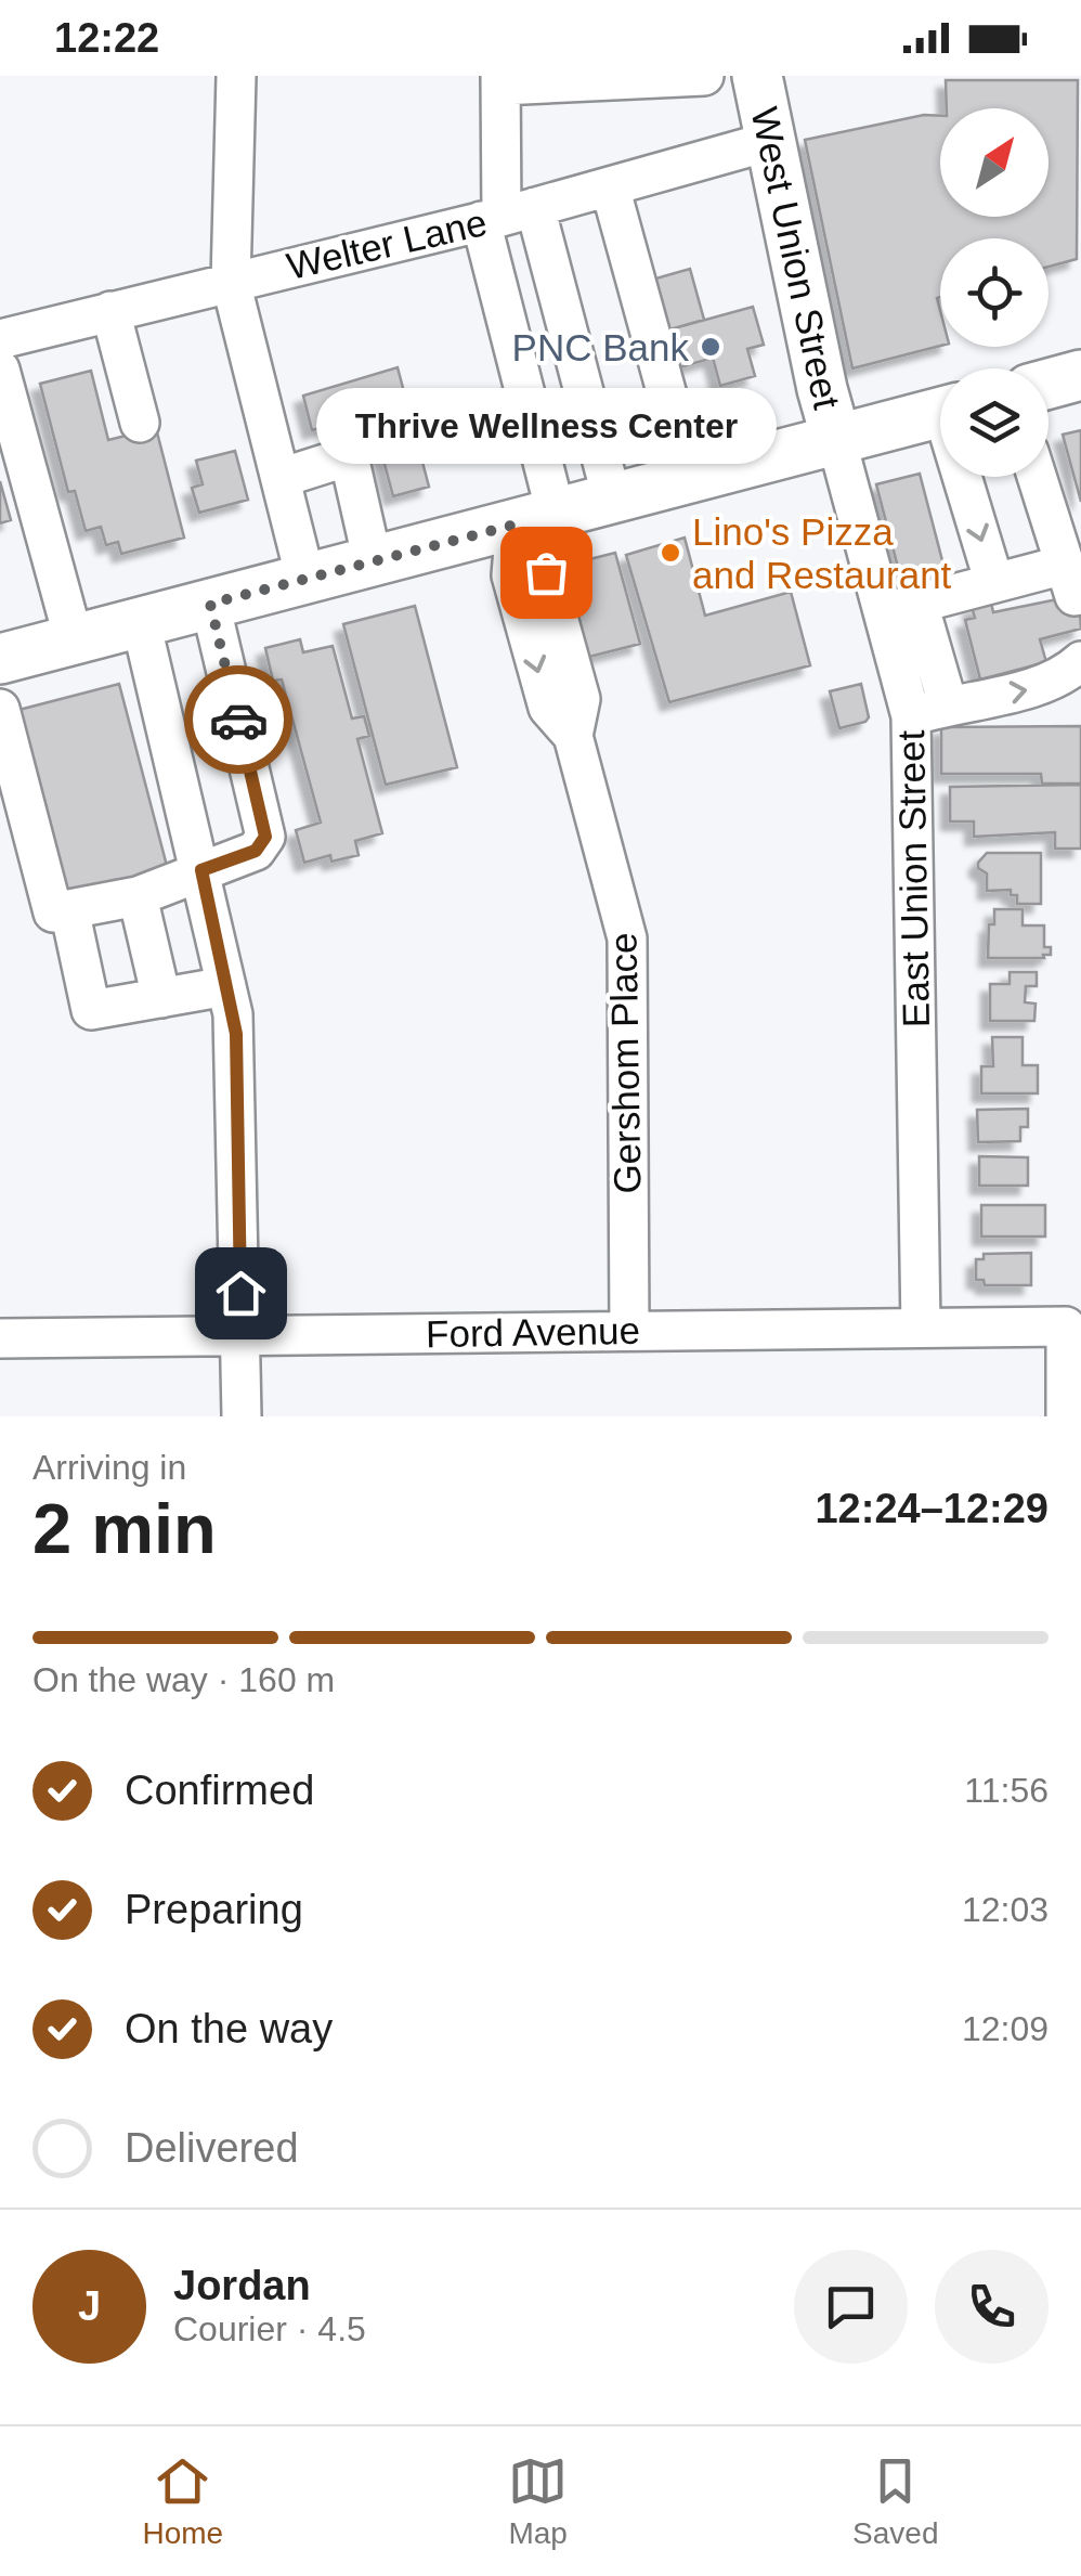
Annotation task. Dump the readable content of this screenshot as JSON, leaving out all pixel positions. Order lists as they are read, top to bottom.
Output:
{
  "streets": {
    "main road": ["West Union Street"],
    "street": [
      "Welter Lane",
      "East Union Street",
      "Gershom Place",
      "Ford Avenue"
    ]
  },
  "crossings": [
    ["Welter Lane", "West Union Street"],
    ["Welter Lane", "Gershom Place"],
    ["West Union Street", "East Union Street"],
    ["East Union Street", "Ford Avenue"],
    ["Gershom Place", "Ford Avenue"]
  ],
  "places": ["PNC Bank", "Lino's Pizza and Restaurant", "Thrive Wellness Center"],
  "north": "top right",
  "page": {
    "status": "12:22",
    "bubble": "Thrive Wellness Center",
    "heading": ["2 min", "Arriving in", "12:24–12:29"],
    "panel": ["Jordan", "Courier · 4.5"],
    "bar": "On the way · 160 m",
    "list": [
      ["Confirmed", "11:56"],
      ["Preparing", "12:03"],
      ["On the way", "12:09"],
      "Delivered"
    ],
    "round": "J",
    "tabs": ["Home", "Map", "Saved"]
  }
}
